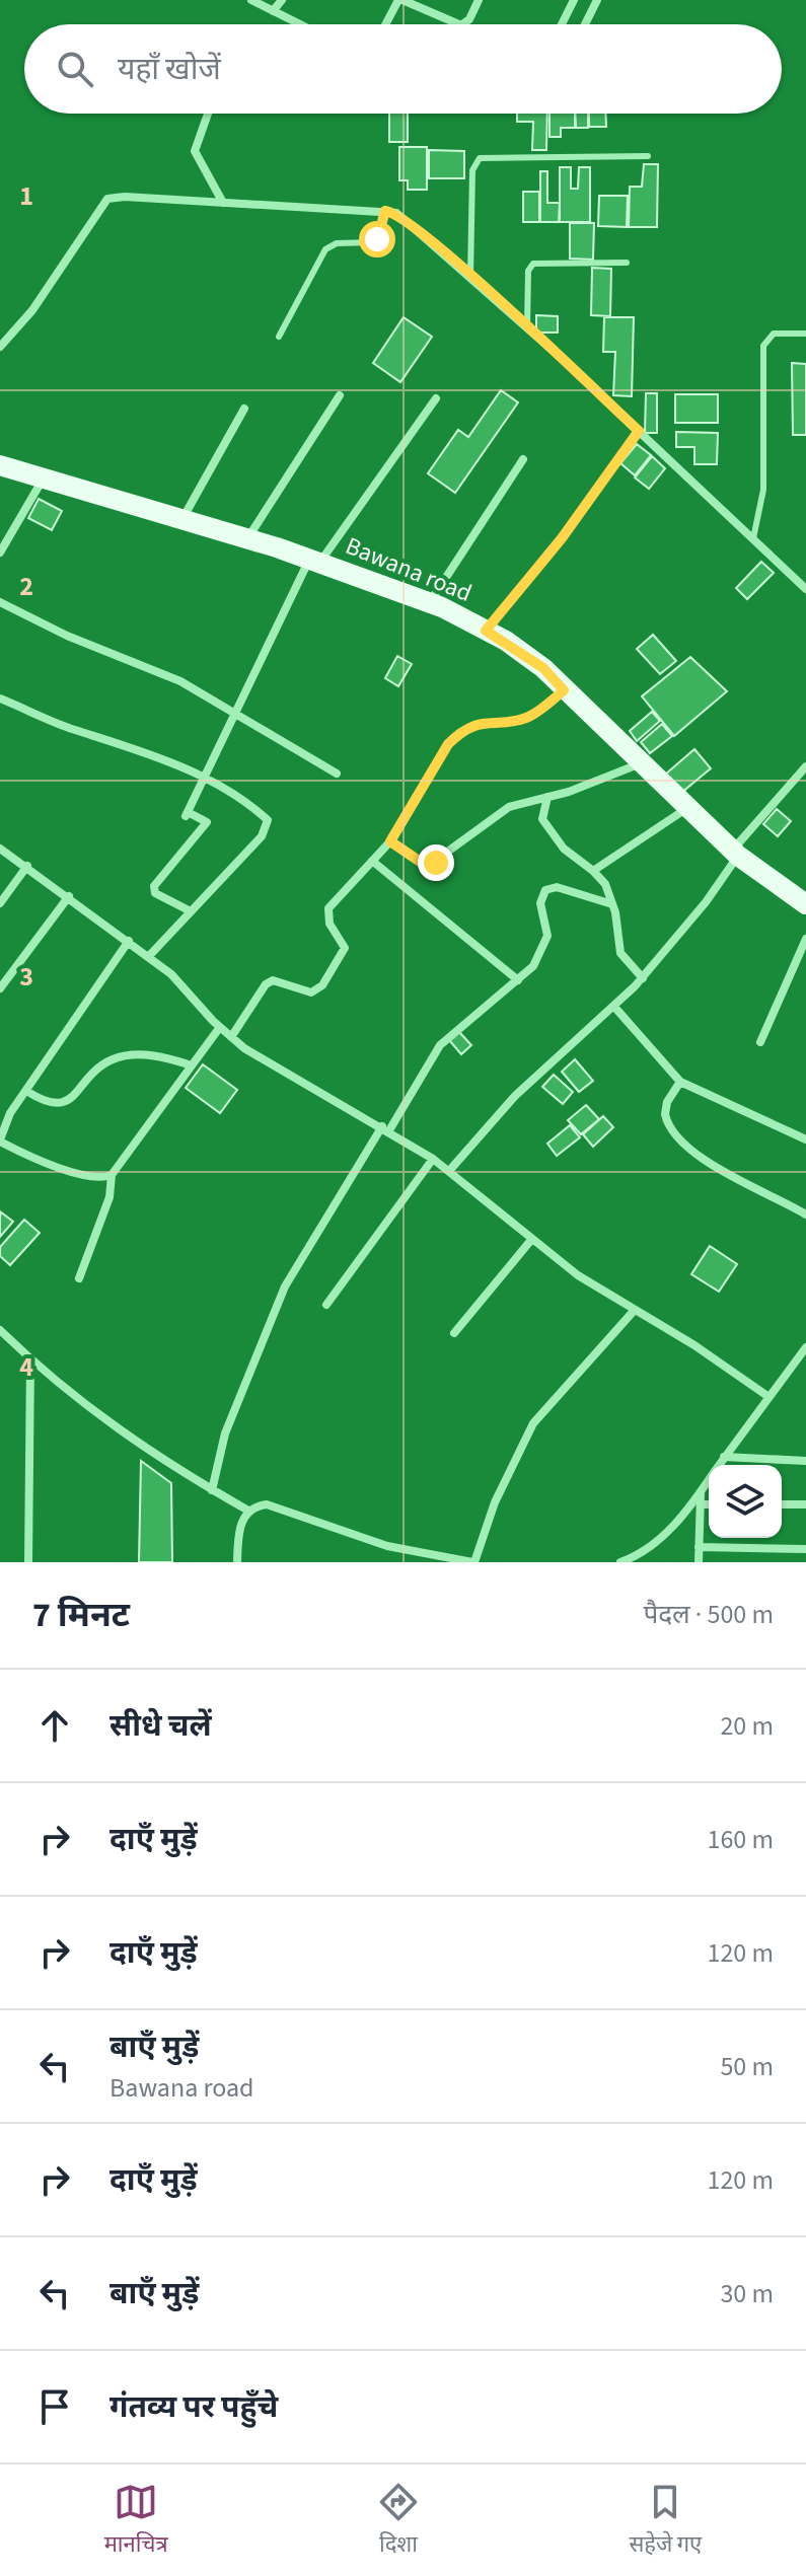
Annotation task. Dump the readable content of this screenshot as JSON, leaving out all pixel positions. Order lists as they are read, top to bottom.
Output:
{
  "streets": {
    "main road": ["Bawana road"]
  },
  "page": {
    "search": "यहाँ खोजें",
    "heading": ["7 मिनट", "पैदल · 500 m"],
    "list": [
      ["सीधे चलें", "20 m"],
      ["दाएँ मुड़ें", "160 m"],
      ["दाएँ मुड़ें", "120 m"],
      ["बाएँ मुड़ें", "Bawana road", "50 m"],
      ["दाएँ मुड़ें", "120 m"],
      ["बाएँ मुड़ें", "30 m"],
      "गंतव्य पर पहुँचे"
    ],
    "nav": ["मानचित्र", "दिशा", "सहेजे गए"]
  },
  "grid": {
    "rows": [
      "1",
      "2",
      "3",
      "4"
    ]
  }
}
